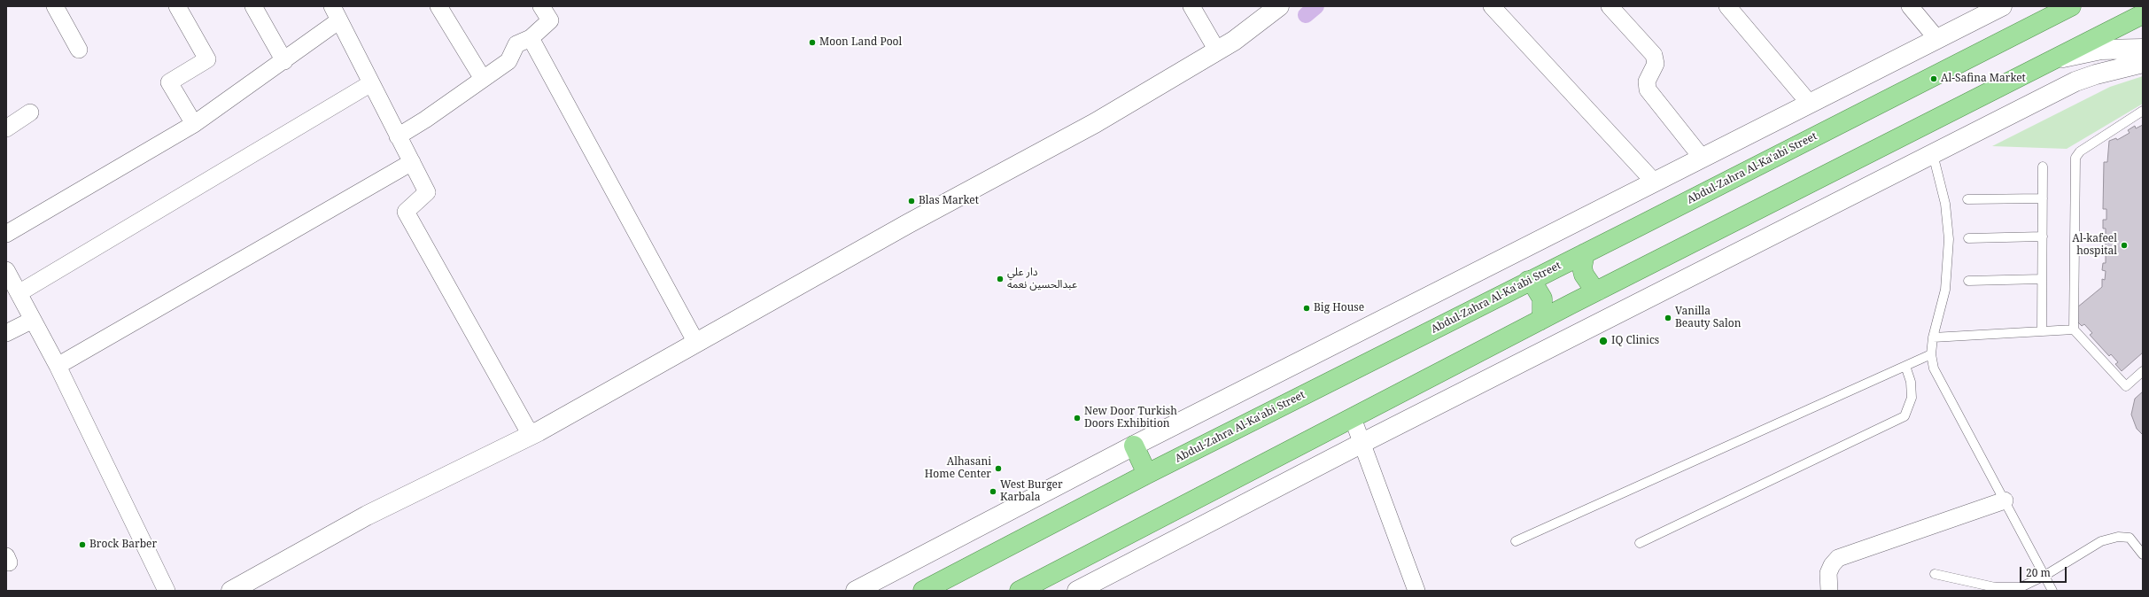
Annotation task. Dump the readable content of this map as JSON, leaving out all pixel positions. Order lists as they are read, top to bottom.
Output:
{
  "streets": {
    "main road": ["Abdul-Zahra Al-Ka'abi Street"]
  },
  "places": [
    "Moon Land Pool",
    "Al-Safina Market",
    "Blas Market",
    "Al-kafeel hospital",
    "دار علي عبدالحسين نعمه",
    "Big House",
    "Vanilla Beauty Salon",
    "IQ Clinics",
    "New Door Turkish Doors Exhibition",
    "Alhasani Home Center",
    "West Burger Karbala",
    "Brock Barber"
  ],
  "scale_bar": "20 m"
}
